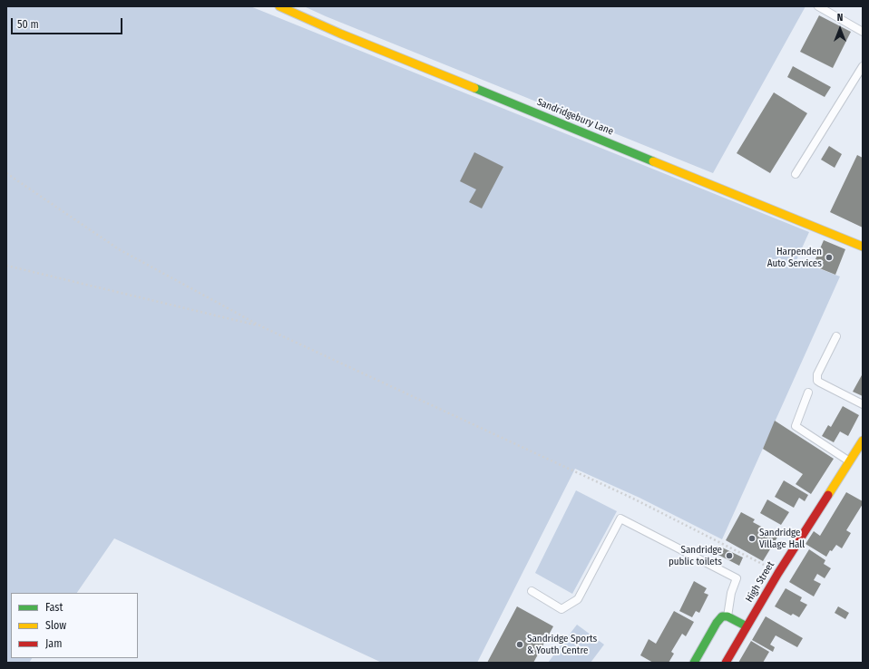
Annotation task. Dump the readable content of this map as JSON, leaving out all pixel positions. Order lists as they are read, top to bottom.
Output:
{
  "streets": {
    "street": ["Sandridgebury Lane", "High Street"]
  },
  "places": [
    "Harpenden Auto Services",
    "Sandridge Village Hall",
    "Sandridge public toilets",
    "Sandridge Sports & Youth Centre"
  ],
  "legend": ["Fast", "Slow", "Jam"],
  "scale_bar": "50 m",
  "north": "top"
}
